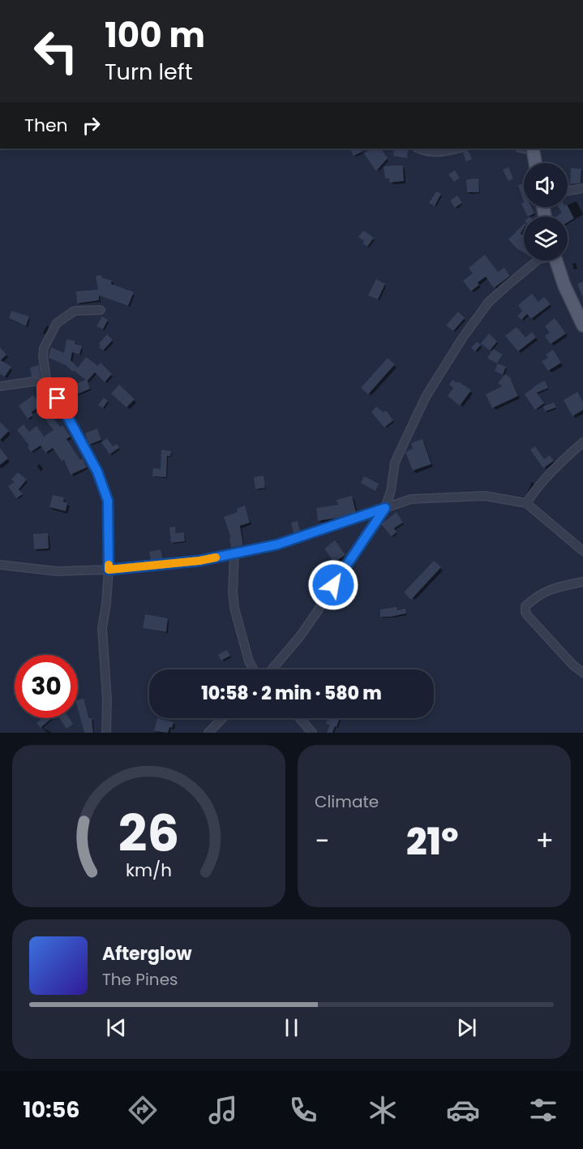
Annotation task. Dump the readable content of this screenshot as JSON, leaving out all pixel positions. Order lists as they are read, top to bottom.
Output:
{
  "page": {
    "turn": ["100 m", "Turn left"],
    "then": "Then",
    "limit": "30",
    "trip": "10:58 · 2 min · 580 m",
    "tile": "Climate",
    "heat": ["−", "21°", "+"],
    "song": ["Afterglow", "The Pines"],
    "tabs": "10:56",
    "gauge": ["26", "km/h"]
  }
}
